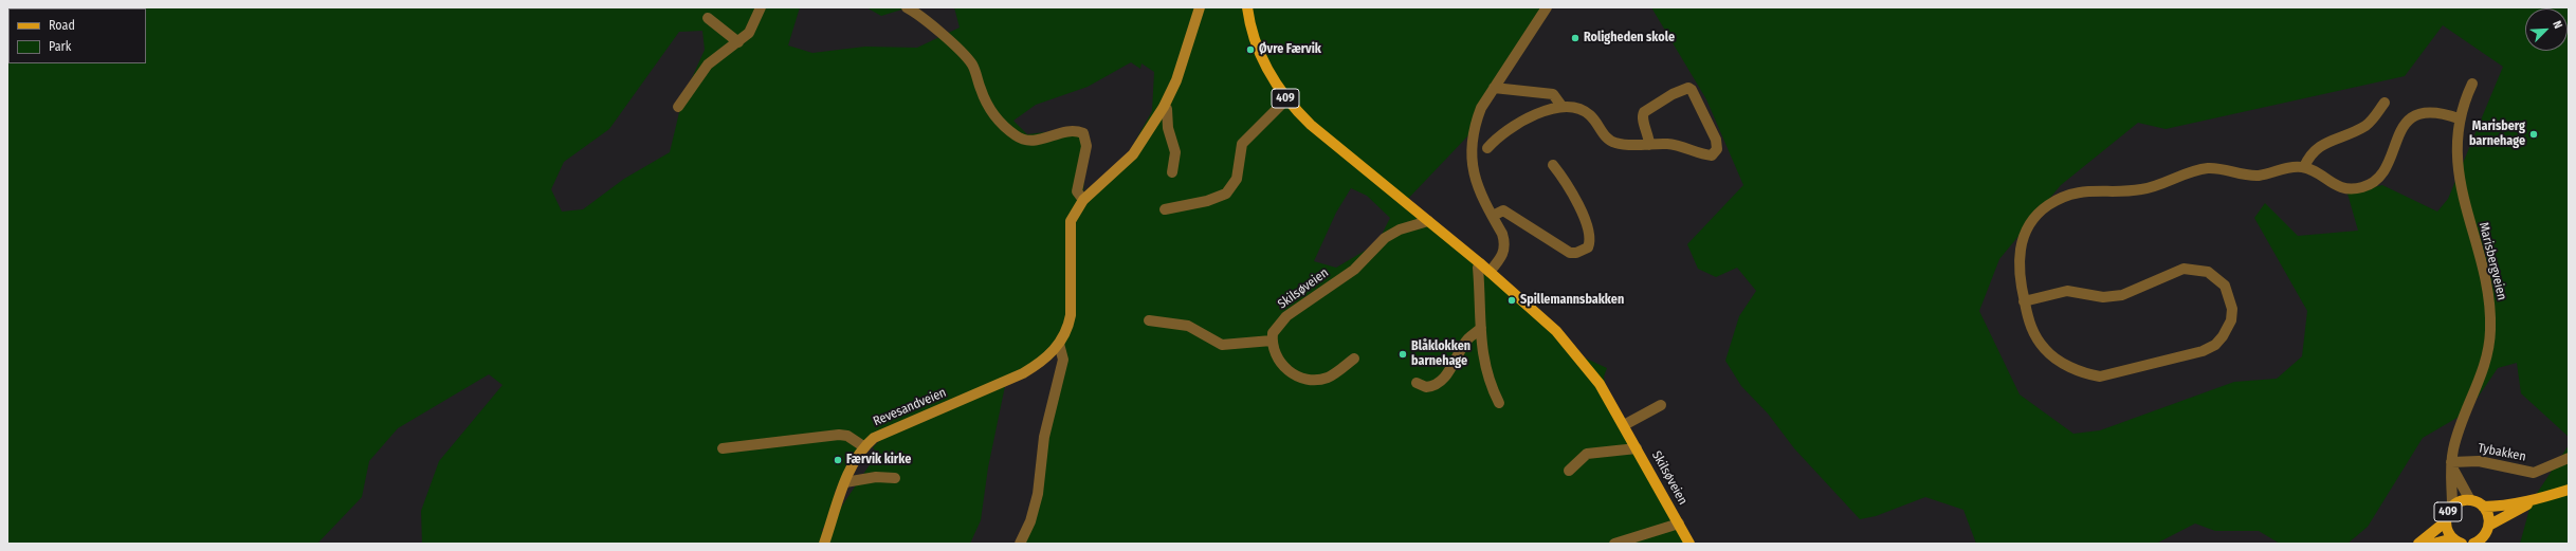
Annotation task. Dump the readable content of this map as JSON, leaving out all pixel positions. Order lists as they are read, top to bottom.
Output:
{
  "streets": {
    "main road": ["409", "Skilsøveien", "Revesandveien"],
    "street": ["Marisbergveien", "Tybakken"]
  },
  "crossings": [
    ["409", "Marisbergveien"],
    ["Marisbergveien", "Tybakken"]
  ],
  "places": [
    "Roligheden skole",
    "Øvre Færvik",
    "Marisberg barnehage",
    "Spillemannsbakken",
    "Blåklokken barnehage",
    "Færvik kirke"
  ],
  "legend": ["Road", "Park"],
  "north": "top right"
}
